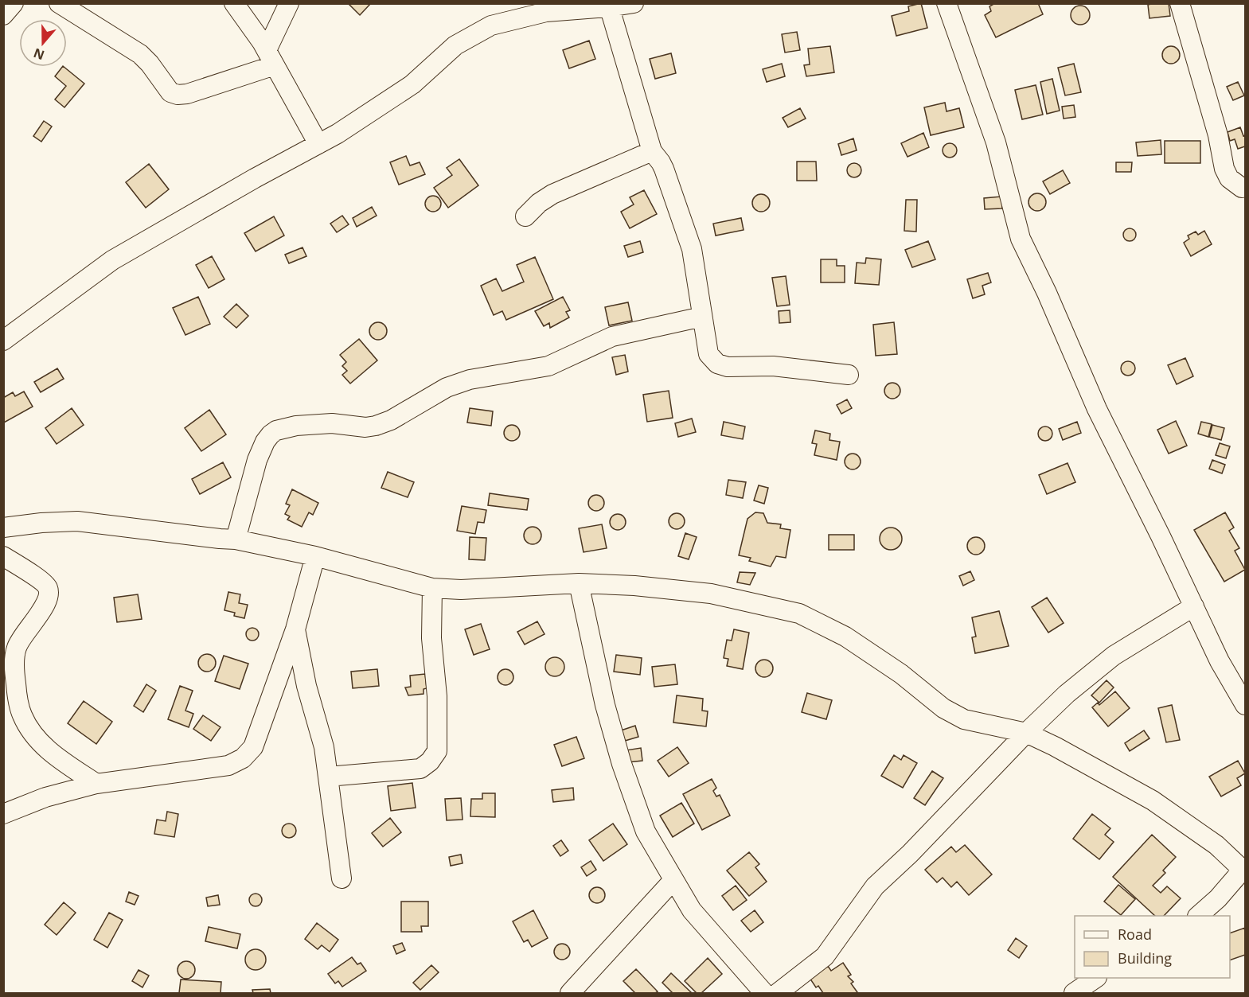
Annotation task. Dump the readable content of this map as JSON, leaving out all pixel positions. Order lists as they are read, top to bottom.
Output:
{
  "legend": ["Road", "Building"],
  "north": "bottom"
}
